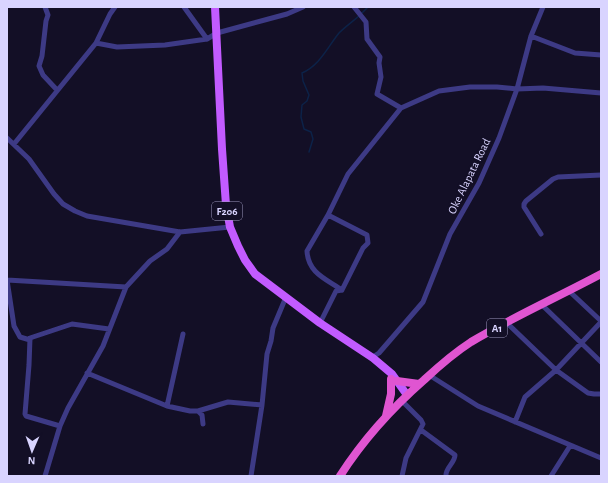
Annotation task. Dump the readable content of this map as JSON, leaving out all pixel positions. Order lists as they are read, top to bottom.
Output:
{
  "streets": {
    "highway": ["A1"],
    "main road": ["F206"],
    "street": ["Oke Alapata Road"]
  },
  "crossings": [
    ["Oke Alapata Road", "F206"],
    ["F206", "A1"]
  ],
  "north": "bottom"
}
